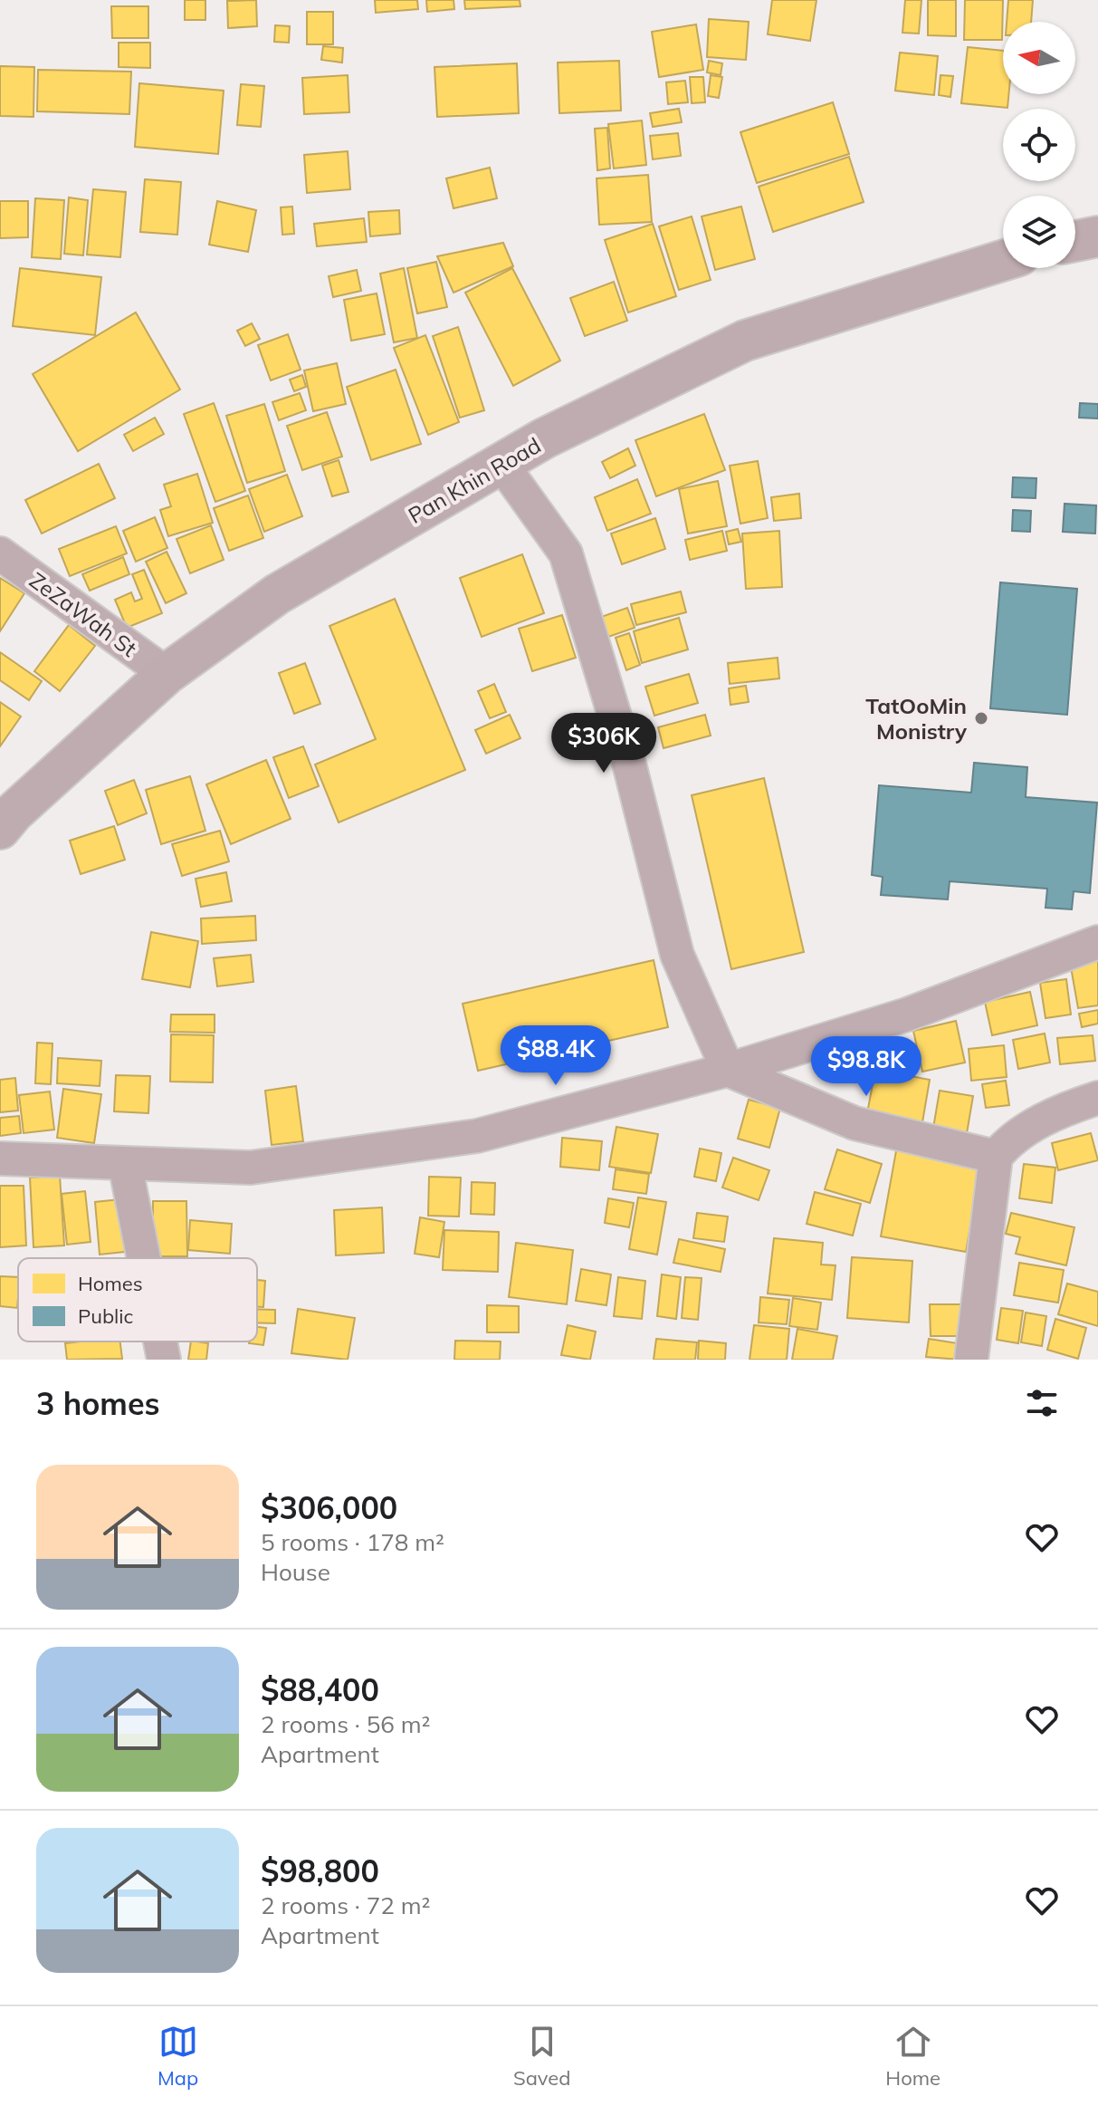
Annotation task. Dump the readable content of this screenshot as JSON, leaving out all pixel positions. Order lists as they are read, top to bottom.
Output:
{
  "streets": {
    "main road": ["Pan Khin Road"],
    "street": ["ZeZaWah St"]
  },
  "crossings": [
    ["Pan Khin Road", "ZeZaWah St"]
  ],
  "places": ["TatOoMin Monistry"],
  "legend": ["Homes", "Public"],
  "north": "left",
  "page": {
    "price": ["$306K", "$88.4K", "$98.8K"],
    "heading": "3 homes",
    "list": [
      {
        "name": "$306,000",
        "note": "5 rooms · 178 m² · House"
      },
      {
        "name": "$88,400",
        "note": "2 rooms · 56 m² · Apartment"
      },
      {
        "name": "$98,800",
        "note": "2 rooms · 72 m² · Apartment"
      }
    ],
    "tabs": ["Map", "Saved", "Home"]
  }
}
